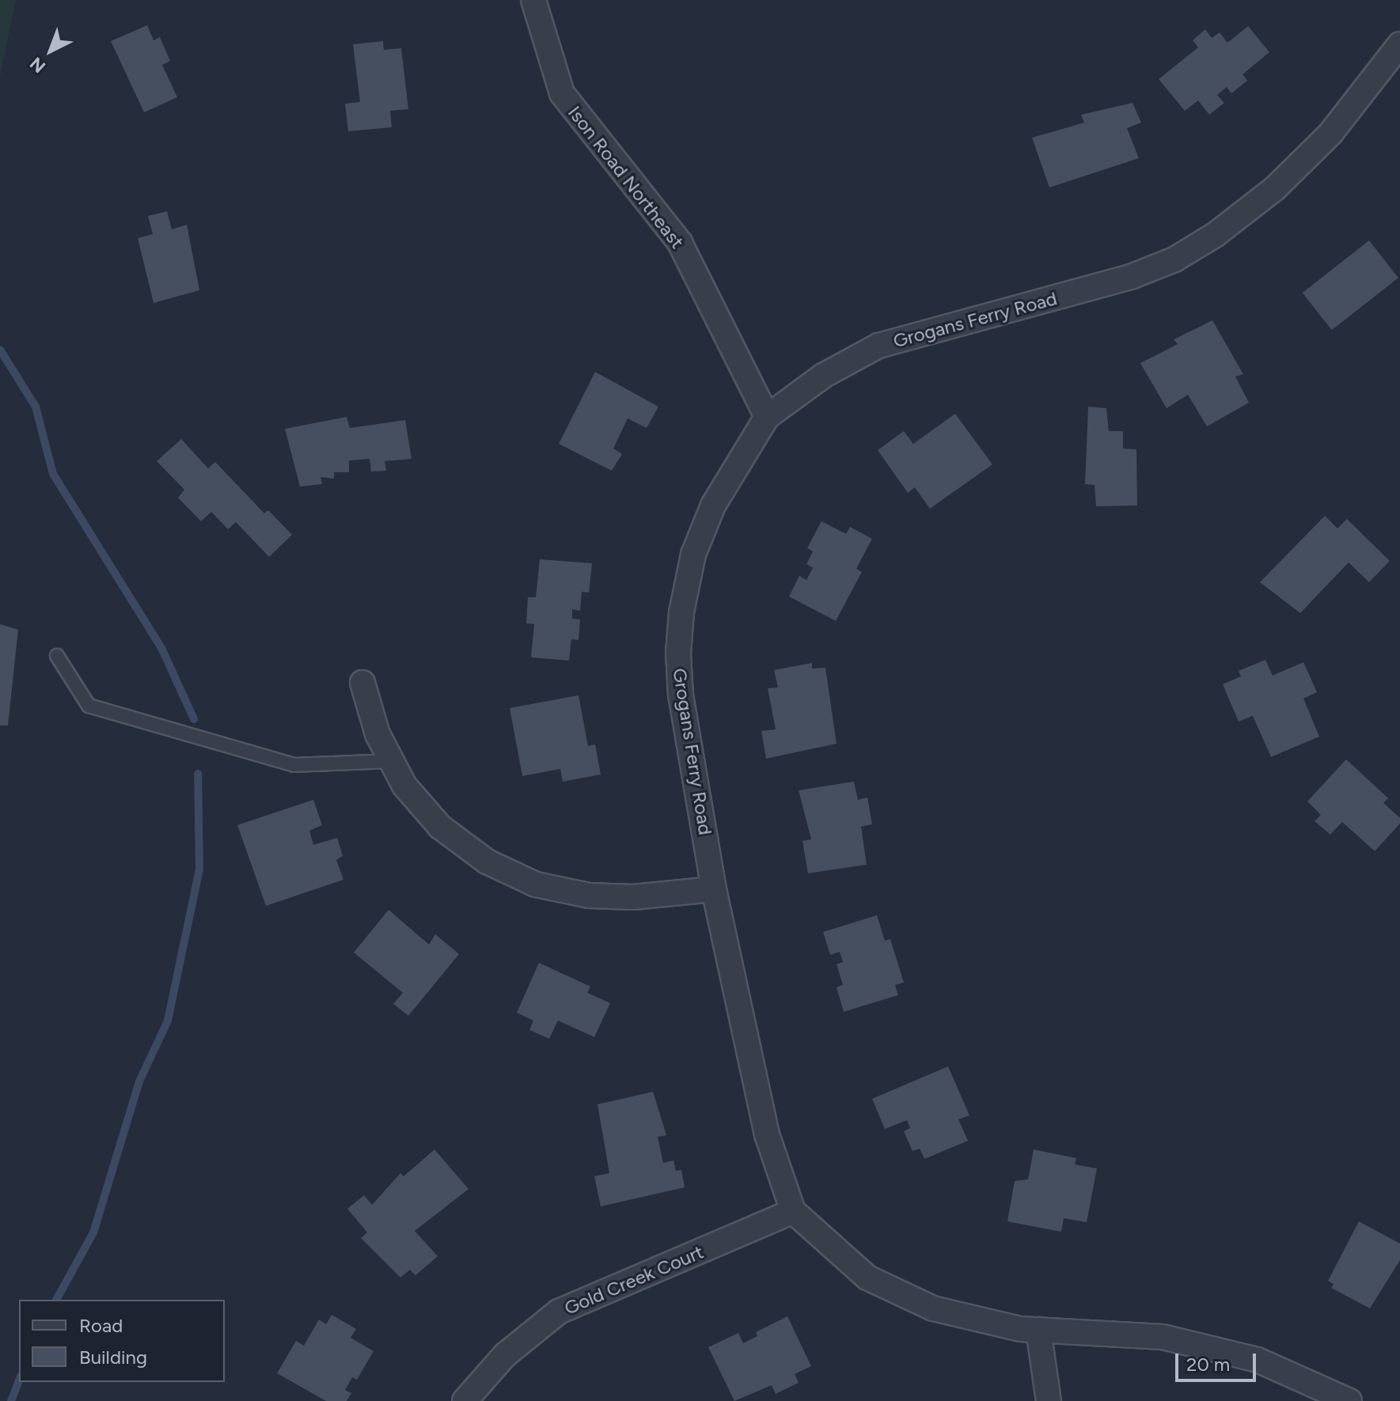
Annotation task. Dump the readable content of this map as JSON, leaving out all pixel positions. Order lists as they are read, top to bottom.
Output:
{
  "streets": {
    "street": ["Ison Road Northeast", "Grogans Ferry Road", "Gold Creek Court"]
  },
  "crossings": [
    ["Ison Road Northeast", "Grogans Ferry Road"],
    ["Grogans Ferry Road", "Gold Creek Court"]
  ],
  "legend": ["Road", "Building"],
  "scale_bar": "20 m",
  "north": "bottom left"
}
